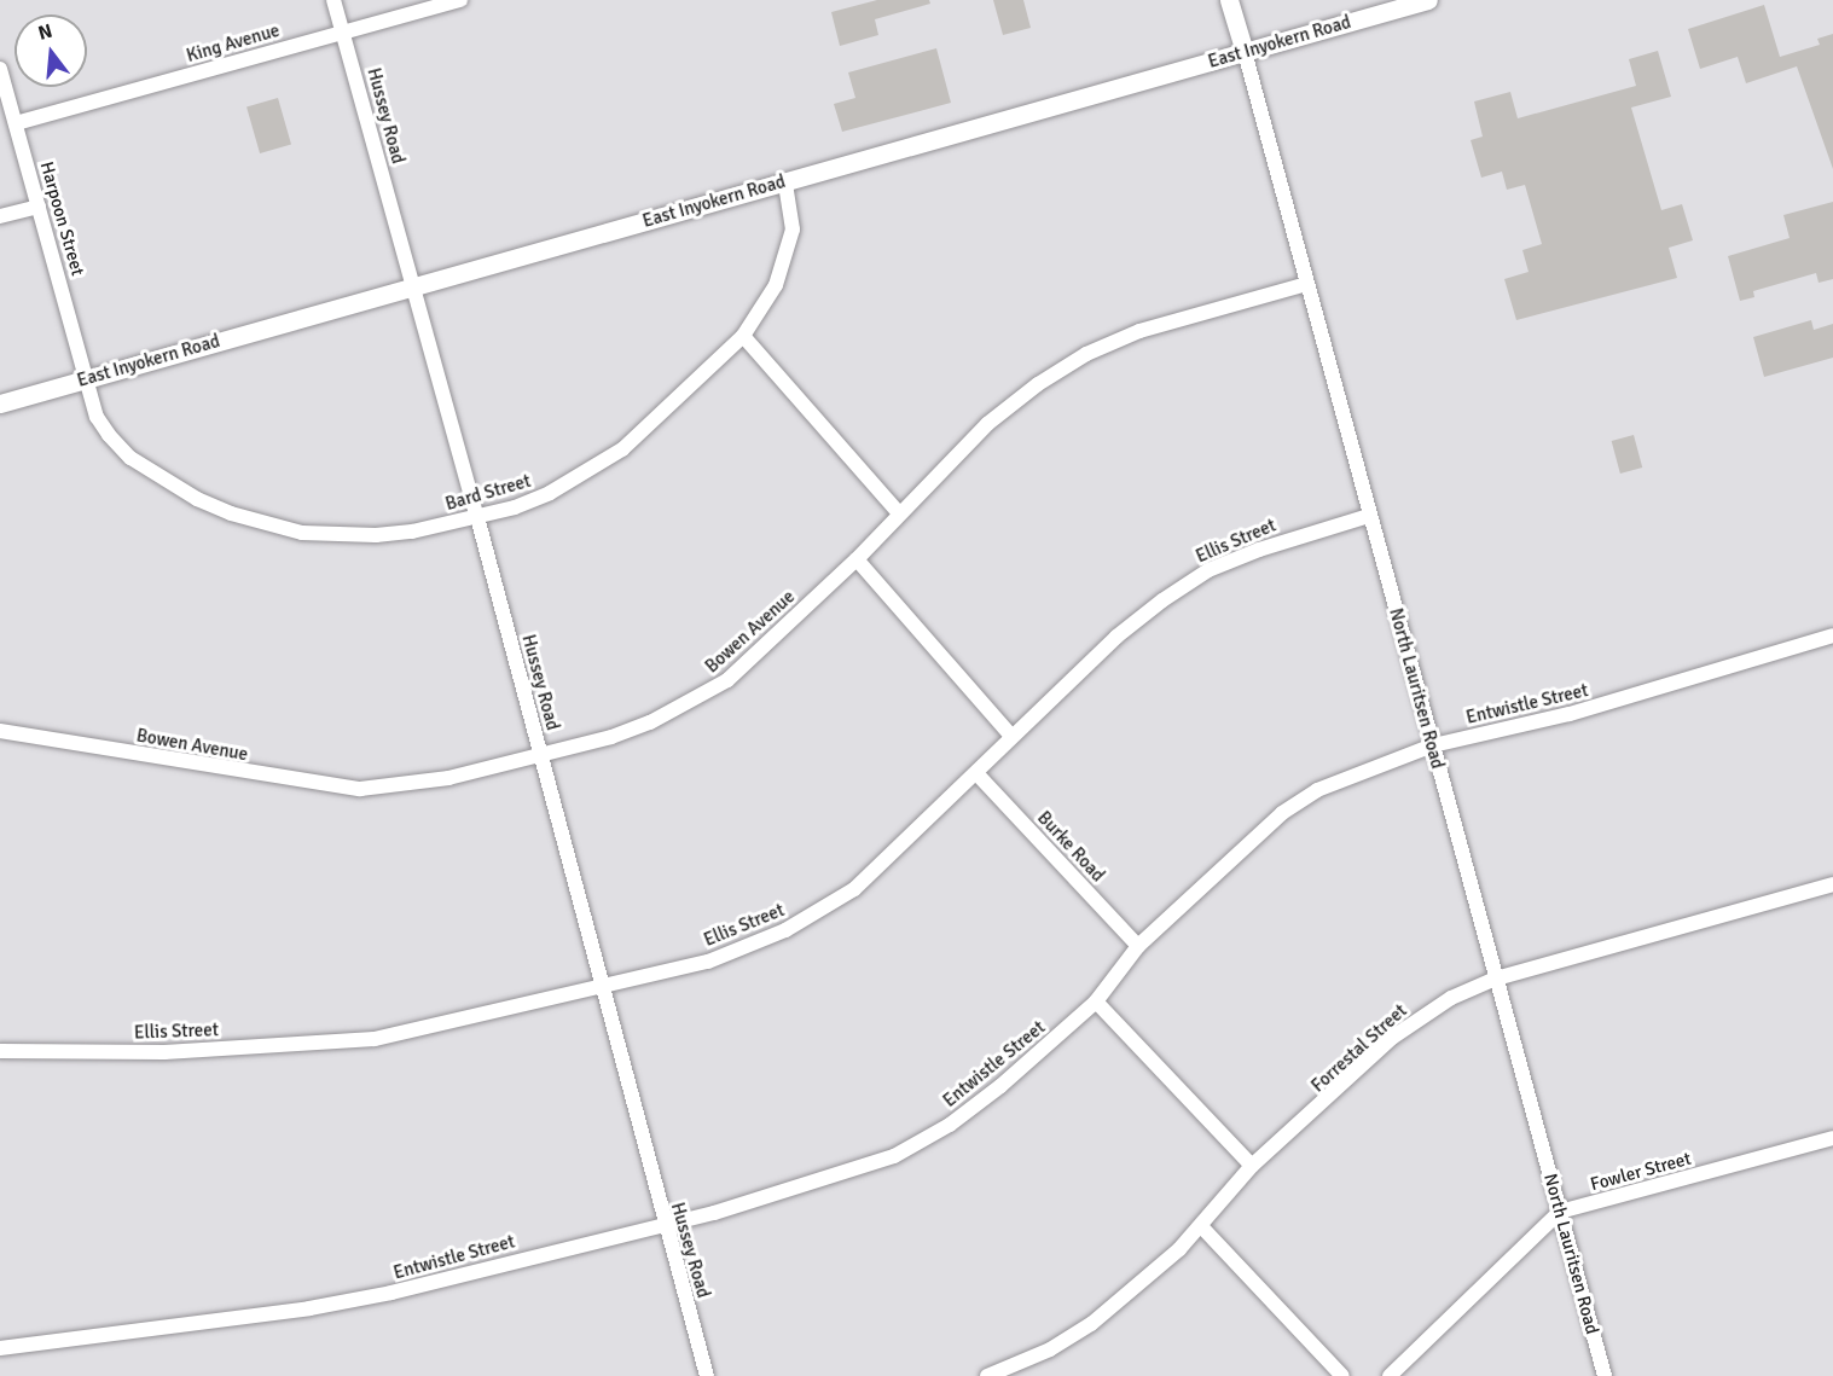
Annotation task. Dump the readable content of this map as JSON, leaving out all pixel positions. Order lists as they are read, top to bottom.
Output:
{
  "streets": {
    "street": [
      "East Inyokern Road",
      "King Avenue",
      "Hussey Road",
      "Harpoon Street",
      "Bard Street",
      "Ellis Street",
      "Bowen Avenue",
      "North Lauritsen Road",
      "Entwistle Street",
      "Burke Road",
      "Forrestal Street",
      "Fowler Street"
    ]
  },
  "crossings": [
    ["East Inyokern Road", "Hussey Road"],
    ["East Inyokern Road", "Harpoon Street"],
    ["East Inyokern Road", "Bard Street"],
    ["East Inyokern Road", "North Lauritsen Road"],
    ["King Avenue", "Hussey Road"],
    ["King Avenue", "Harpoon Street"],
    ["Hussey Road", "Bard Street"],
    ["Hussey Road", "Ellis Street"],
    ["Hussey Road", "Bowen Avenue"],
    ["Hussey Road", "Entwistle Street"],
    ["Harpoon Street", "Bard Street"],
    ["Ellis Street", "North Lauritsen Road"],
    ["Ellis Street", "Burke Road"],
    ["Bowen Avenue", "North Lauritsen Road"],
    ["North Lauritsen Road", "Entwistle Street"],
    ["North Lauritsen Road", "Forrestal Street"],
    ["North Lauritsen Road", "Fowler Street"],
    ["Entwistle Street", "Burke Road"]
  ],
  "north": "top"
}
